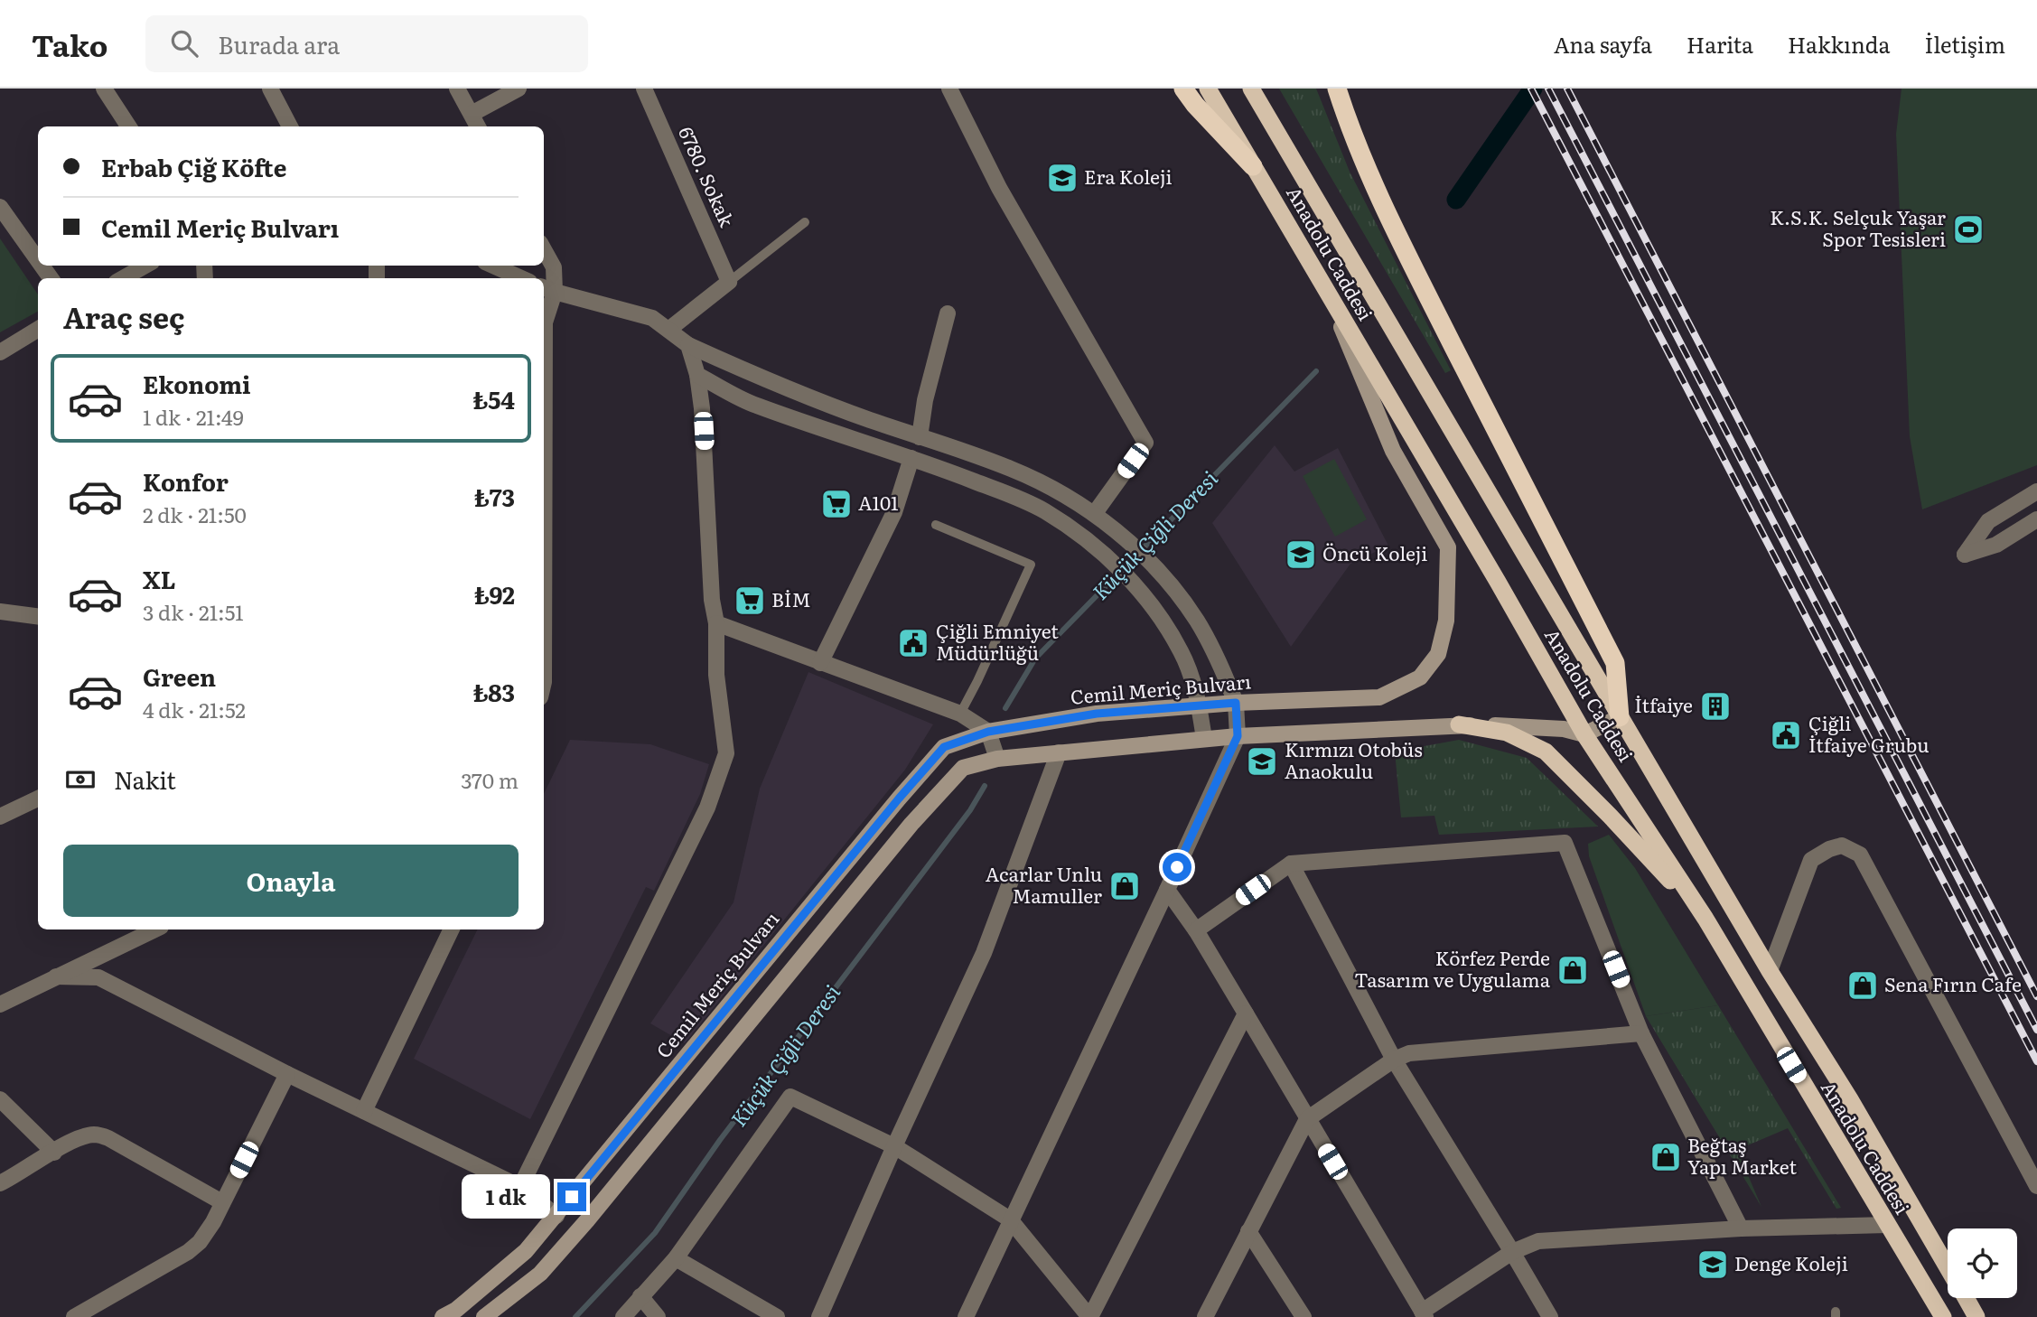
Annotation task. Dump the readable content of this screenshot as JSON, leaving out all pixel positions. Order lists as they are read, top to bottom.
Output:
{
  "streets": {
    "highway": ["Anadolu Caddesi"],
    "main road": ["Cemil Meriç Bulvarı"],
    "street": ["6780. Sokak"]
  },
  "crossings": [
    ["Anadolu Caddesi", "Cemil Meriç Bulvarı"]
  ],
  "water": ["Küçük Çiğli Deresi"],
  "places": {
    "school or university": [
      "Era Koleji",
      "Öncü Koleji",
      "Kırmızı Otobüs Anaokulu",
      "Denge Koleji"
    ],
    "sports": ["K.S.K. Selçuk Yaşar Spor Tesisleri"],
    "supermarket": ["A101", "BİM"],
    "public building": ["Çiğli Emniyet Müdürlüğü", "Çiğli İtfaiye Grubu"],
    "building": ["İtfaiye"],
    "shop": [
      "Acarlar Unlu Mamuller",
      "Körfez Perde Tasarım ve Uygulama",
      "Sena Fırın Cafe",
      "Beğtaş Yapı Market"
    ]
  },
  "page": {
    "header": "Tako",
    "search": "Burada ara",
    "nav": [
      "Ana sayfa",
      "Harita",
      "Hakkında",
      "İletişim"
    ],
    "banner": ["Erbab Çiğ Köfte", "Cemil Meriç Bulvarı"],
    "heading": "Araç seç",
    "list": [
      {
        "name": "Ekonomi",
        "note": "1 dk · 21:49",
        "value": "₺54"
      },
      {
        "name": "Konfor",
        "note": "2 dk · 21:50",
        "value": "₺73"
      },
      {
        "name": "XL",
        "note": "3 dk · 21:51",
        "value": "₺92"
      },
      {
        "name": "Green",
        "note": "4 dk · 21:52",
        "value": "₺83"
      }
    ],
    "pay": ["Nakit", "370 m"],
    "buttons": "Onayla",
    "bubble": "1 dk"
  }
}
